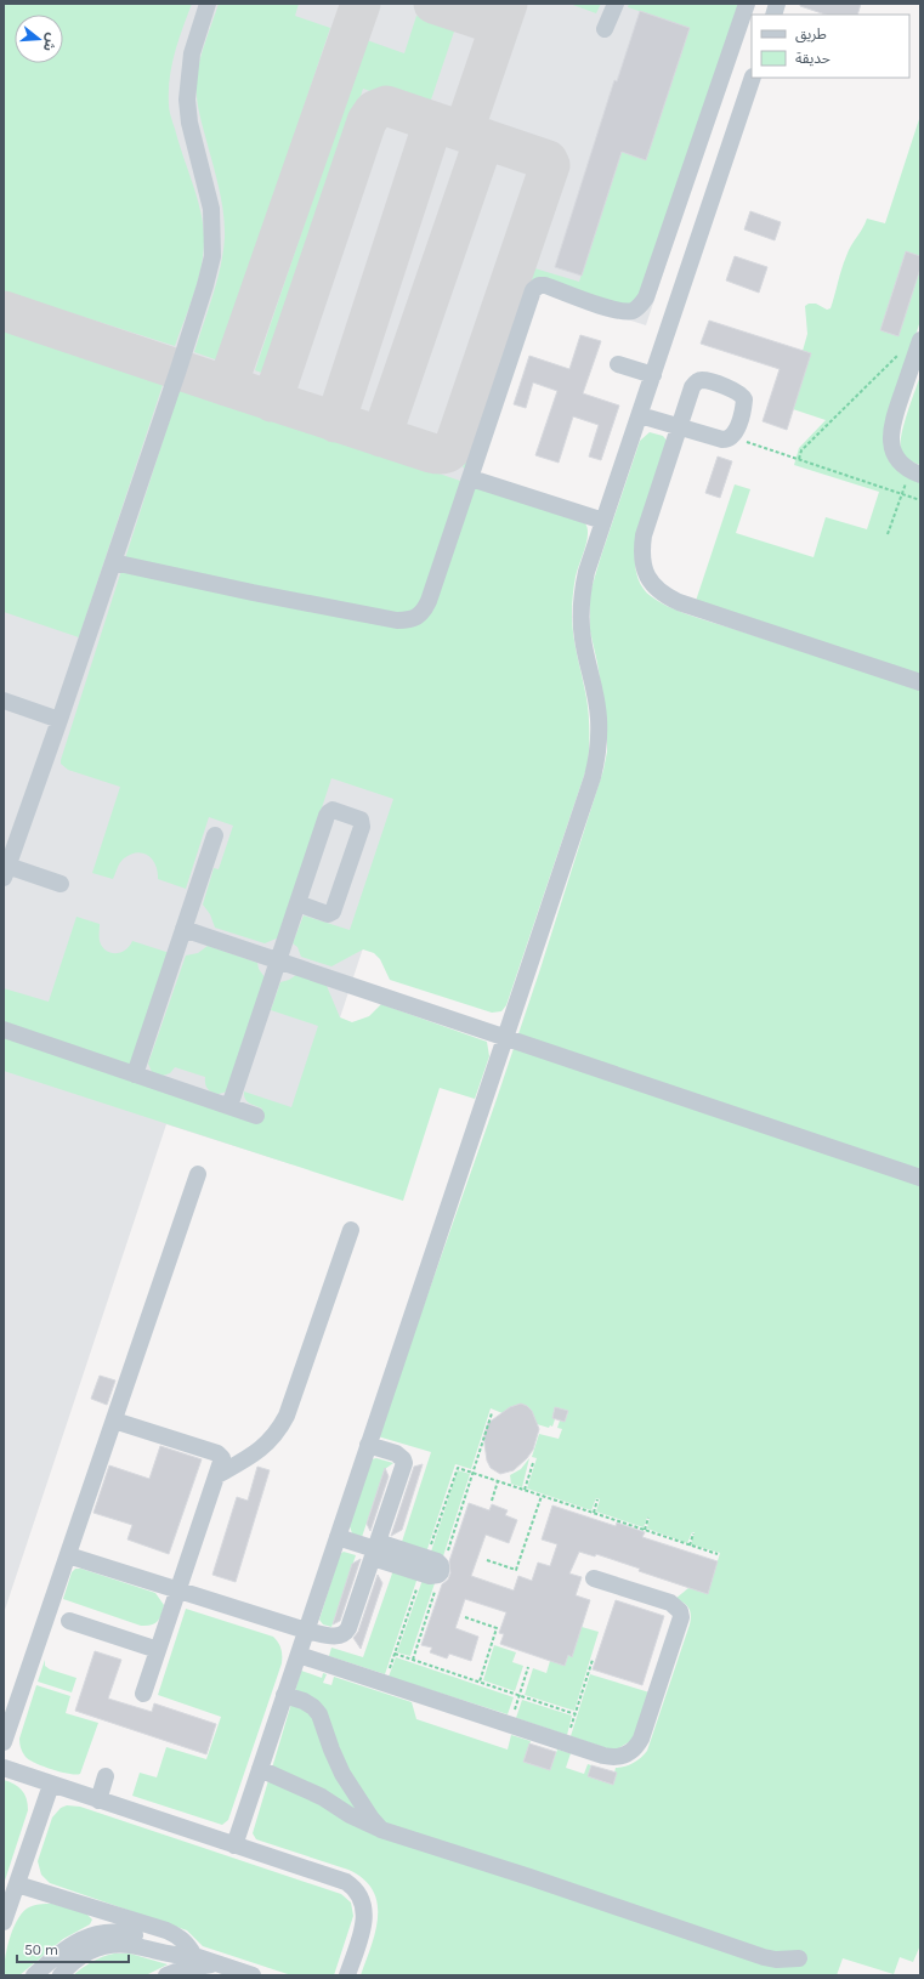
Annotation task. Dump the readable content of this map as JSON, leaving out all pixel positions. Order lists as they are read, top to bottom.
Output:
{
  "legend": ["طريق", "حديقة"],
  "scale_bar": "50 m",
  "north": "right"
}
